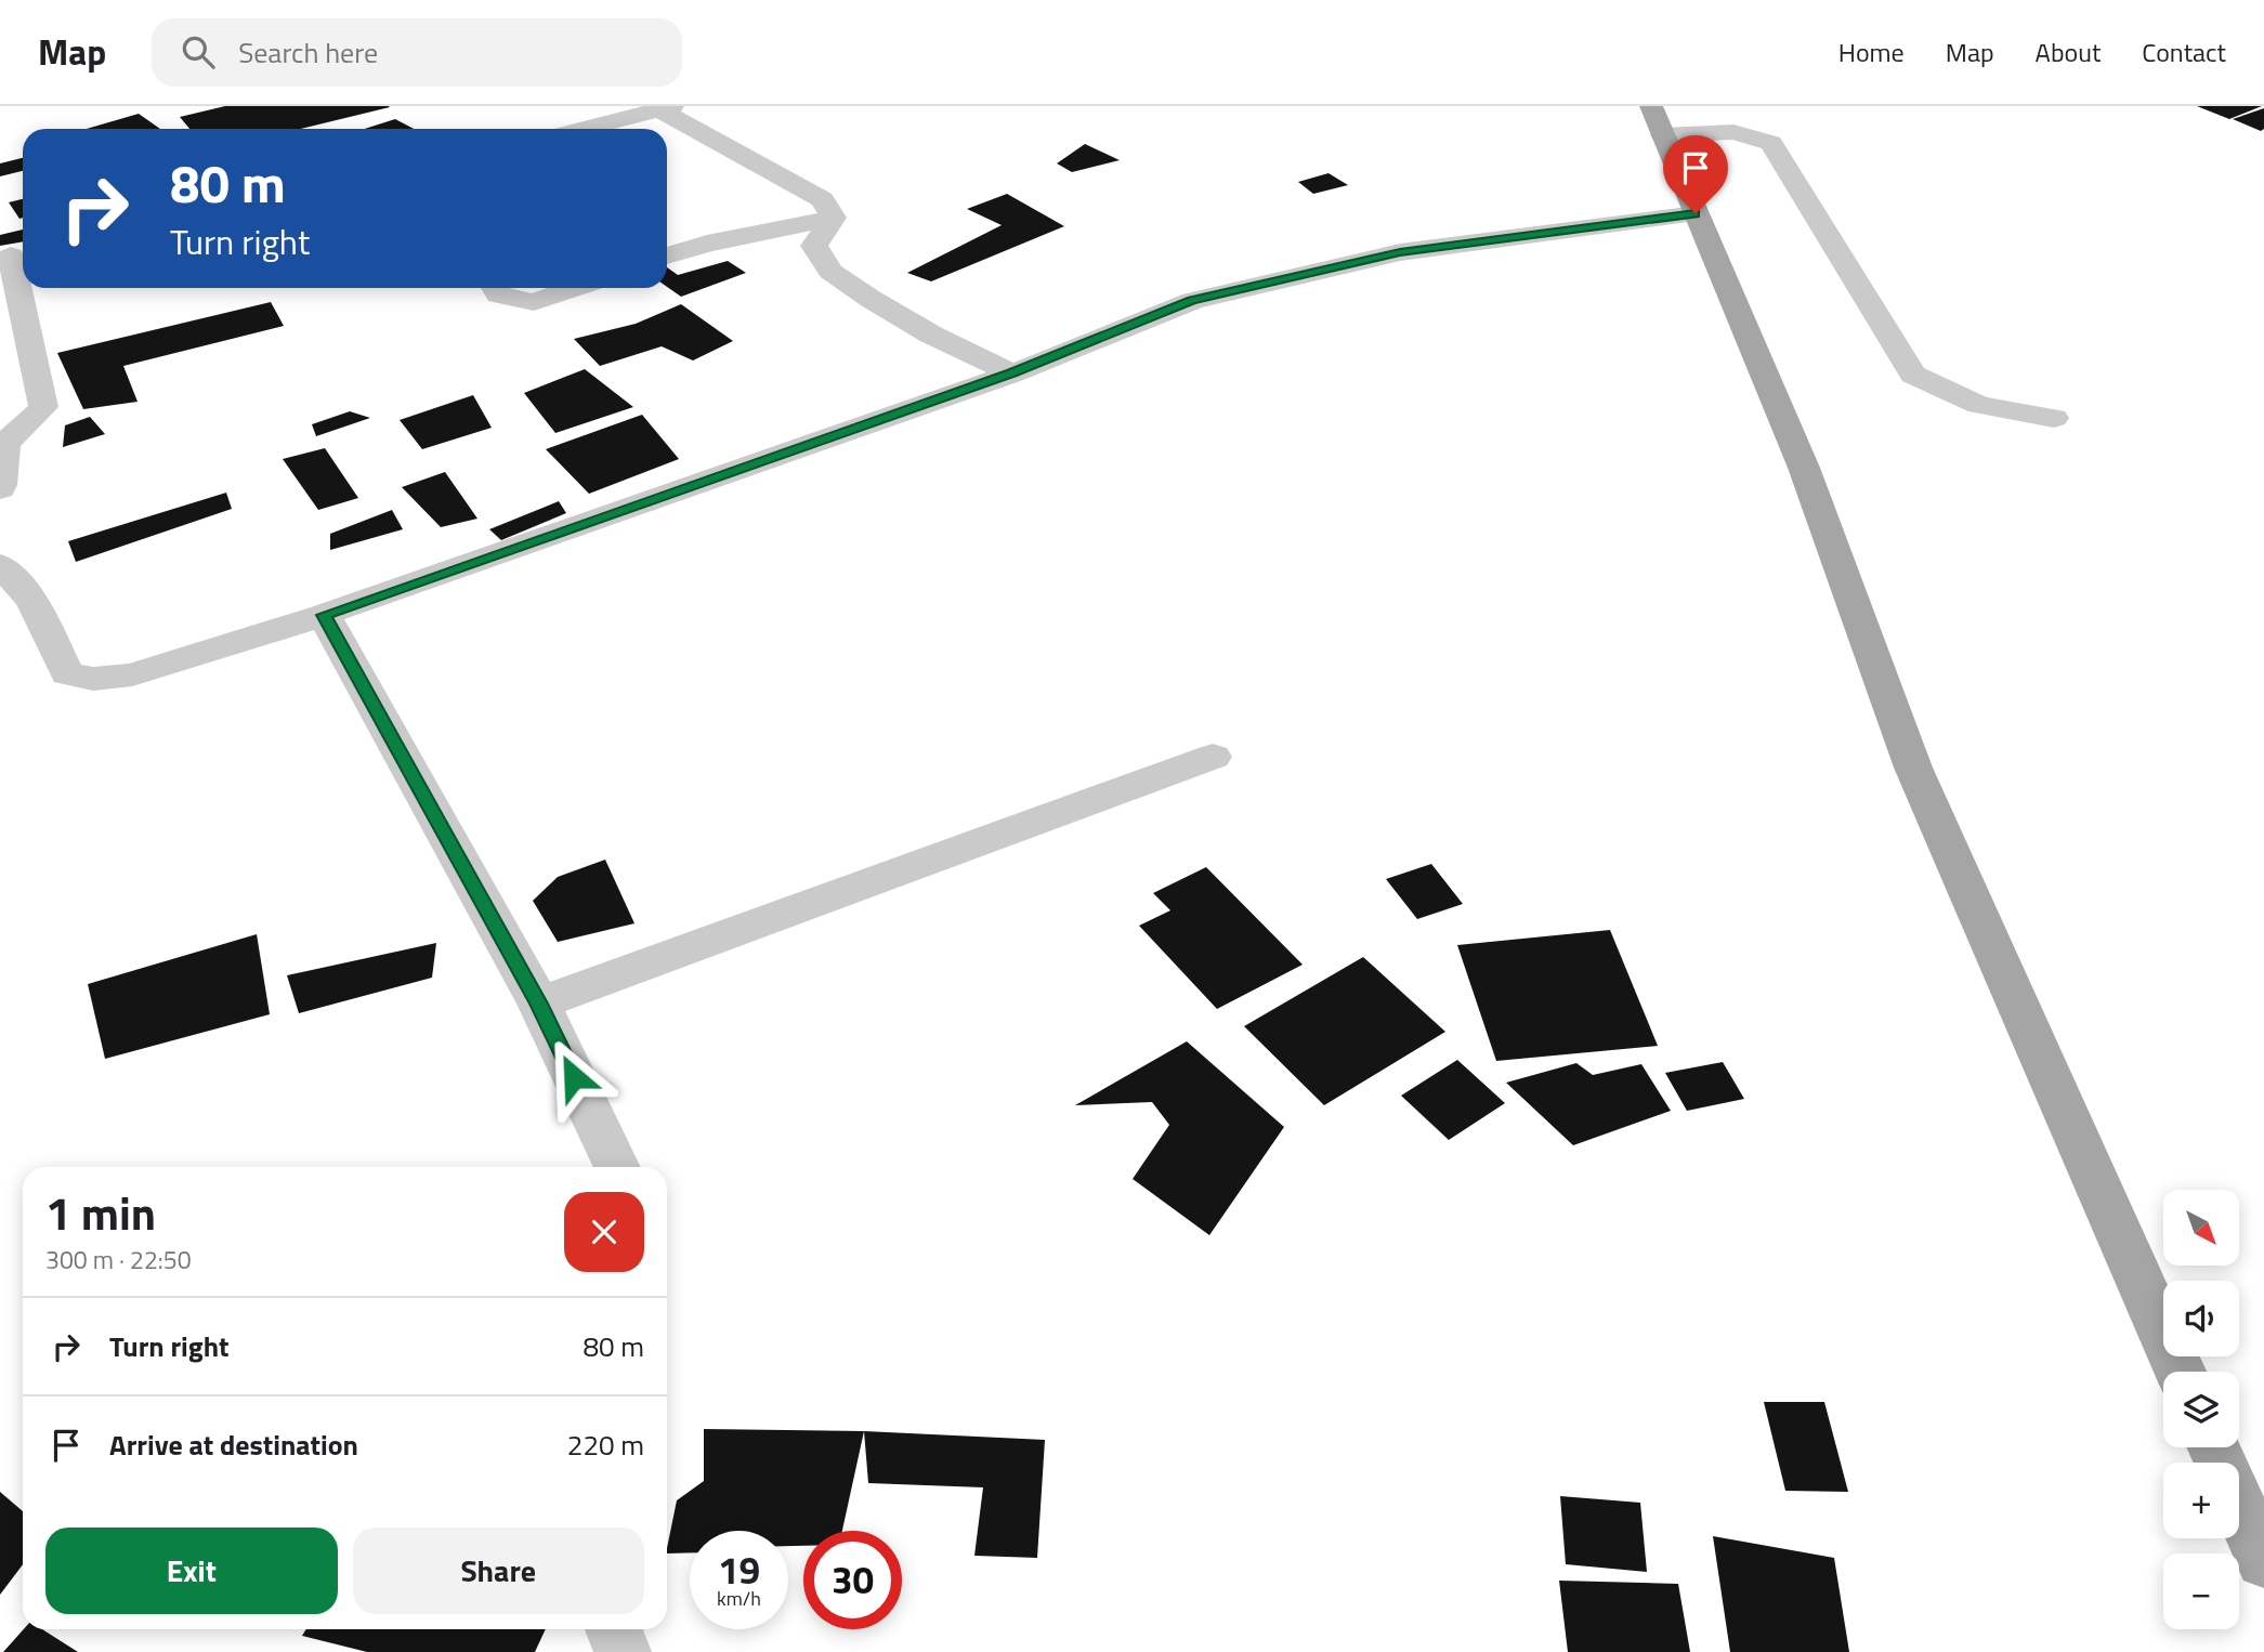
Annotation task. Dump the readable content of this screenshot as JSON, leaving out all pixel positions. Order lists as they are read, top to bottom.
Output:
{
  "north": "bottom right",
  "page": {
    "header": "Map",
    "search": "Search here",
    "nav": [
      "Home",
      "Map",
      "About",
      "Contact"
    ],
    "turn": ["80 m", "Turn right"],
    "heading": ["1 min", "300 m · 22:50"],
    "map_buttons": ["+", "−"],
    "list": [
      {
        "name": "Turn right",
        "value": "80 m"
      },
      {
        "name": "Arrive at destination",
        "value": "220 m"
      }
    ],
    "buttons": ["Exit", "Share"],
    "speed": "19 km/h",
    "limit": "30"
  }
}
